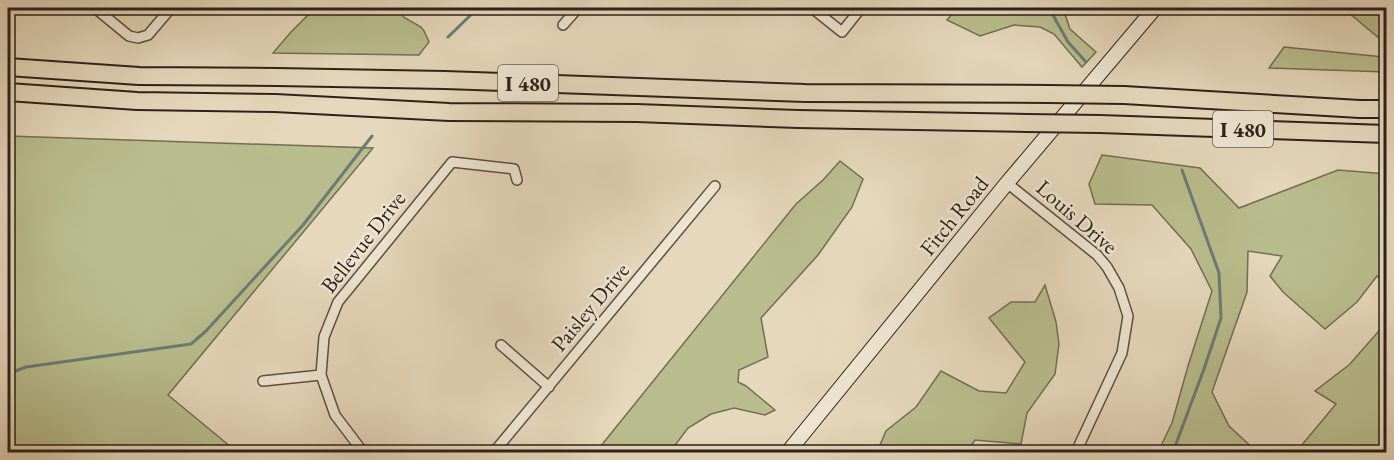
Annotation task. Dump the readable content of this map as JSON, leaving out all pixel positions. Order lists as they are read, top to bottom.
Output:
{
  "streets": {
    "highway": ["I 480"],
    "street": [
      "Fitch Road",
      "Louis Drive",
      "Bellevue Drive",
      "Paisley Drive"
    ]
  },
  "crossings": [
    ["Fitch Road", "Louis Drive"]
  ]
}
